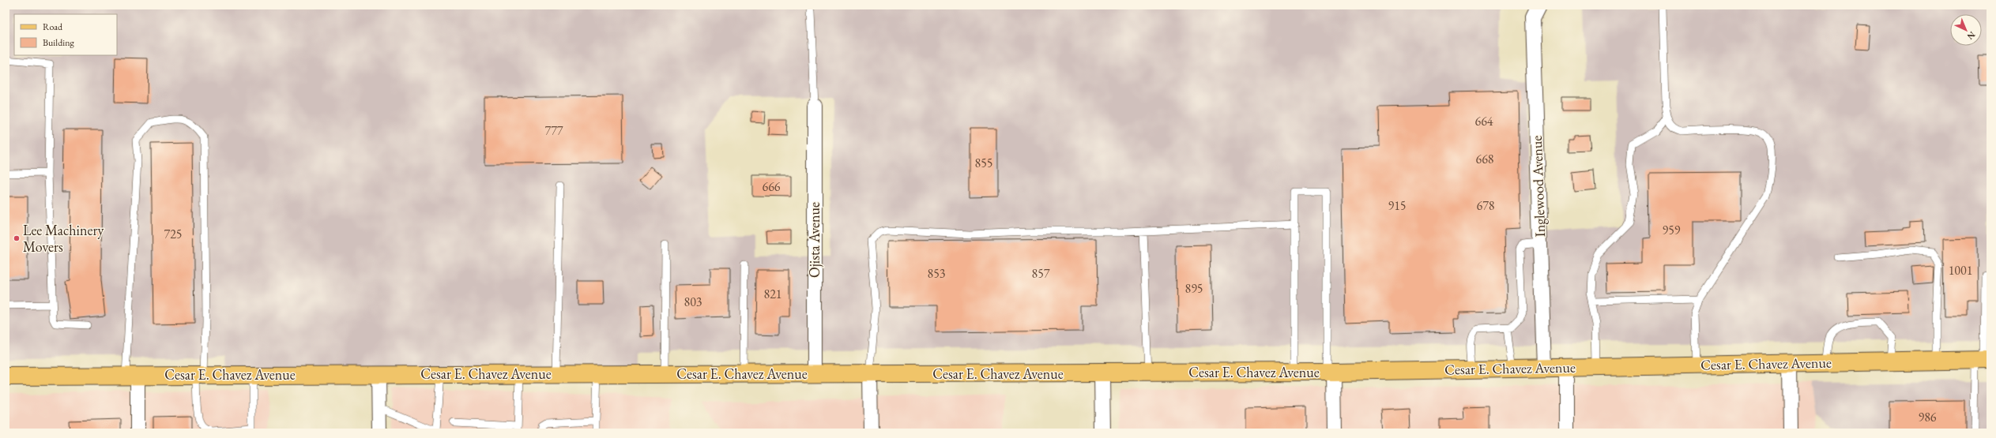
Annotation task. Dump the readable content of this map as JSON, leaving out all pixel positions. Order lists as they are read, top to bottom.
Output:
{
  "streets": {
    "main road": ["Cesar E. Chavez Avenue"],
    "street": ["Inglewood Avenue", "Ojista Avenue"]
  },
  "crossings": [
    ["Inglewood Avenue", "Cesar E. Chavez Avenue"],
    ["Ojista Avenue", "Cesar E. Chavez Avenue"]
  ],
  "places": ["Lee Machinery Movers"],
  "house_numbers": [
    "664",
    "777",
    "668",
    "855",
    "666",
    "915",
    "678",
    "959",
    "725",
    "1001",
    "853",
    "857",
    "895",
    "821",
    "803",
    "986"
  ],
  "legend": ["Road", "Building"],
  "north": "bottom right"
}
